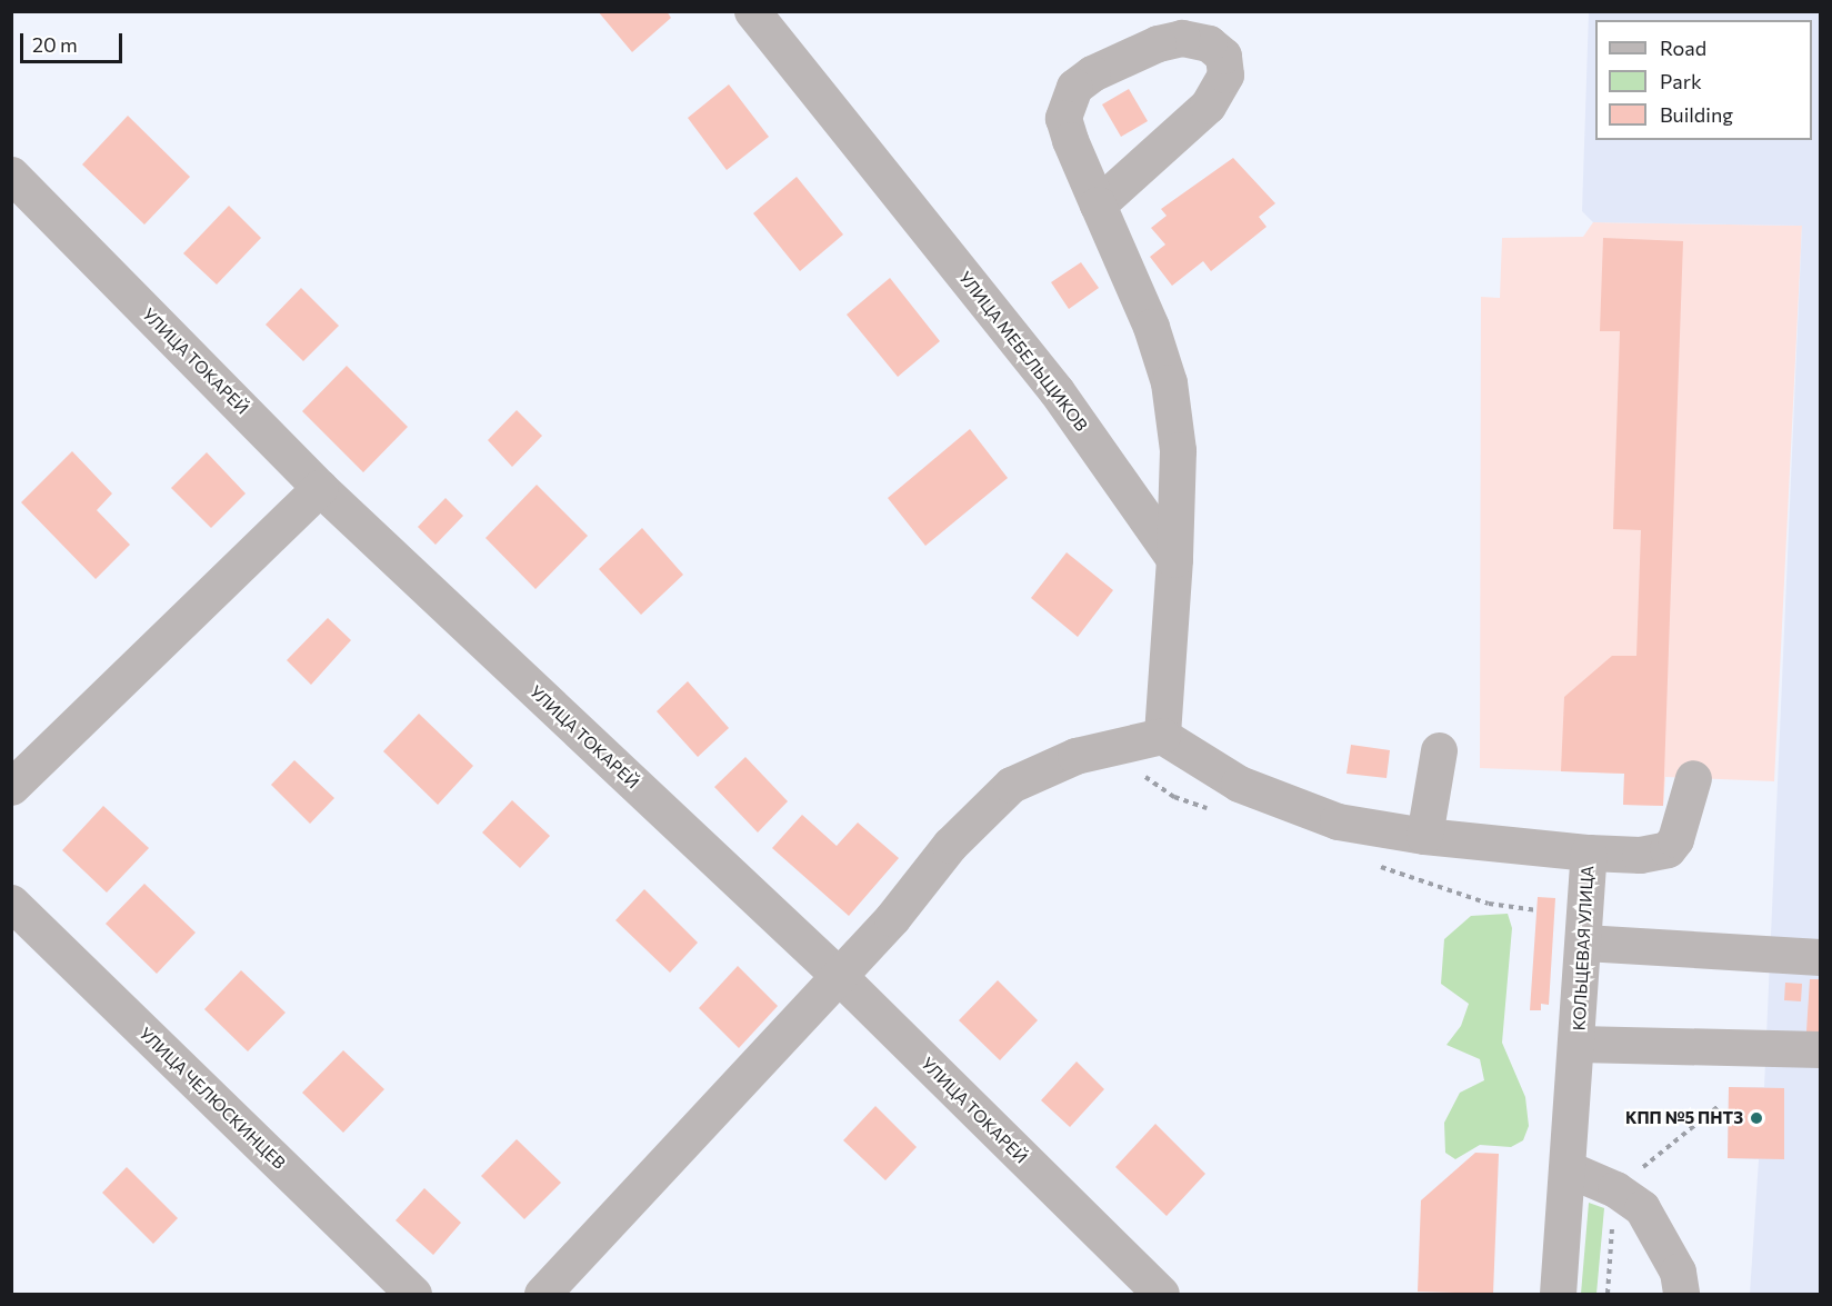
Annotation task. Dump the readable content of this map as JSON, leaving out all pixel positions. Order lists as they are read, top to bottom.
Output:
{
  "streets": {
    "street": [
      "УЛИЦА МЕБЕЛЬЩИКОВ",
      "УЛИЦА ТОКАРЕЙ",
      "КОЛЬЦЕВАЯ УЛИЦА",
      "УЛИЦА ЧЕЛЮСКИНЦЕВ"
    ]
  },
  "places": ["КПП №5 ПНТЗ"],
  "legend": ["Road", "Park", "Building"],
  "scale_bar": "20 m"
}
